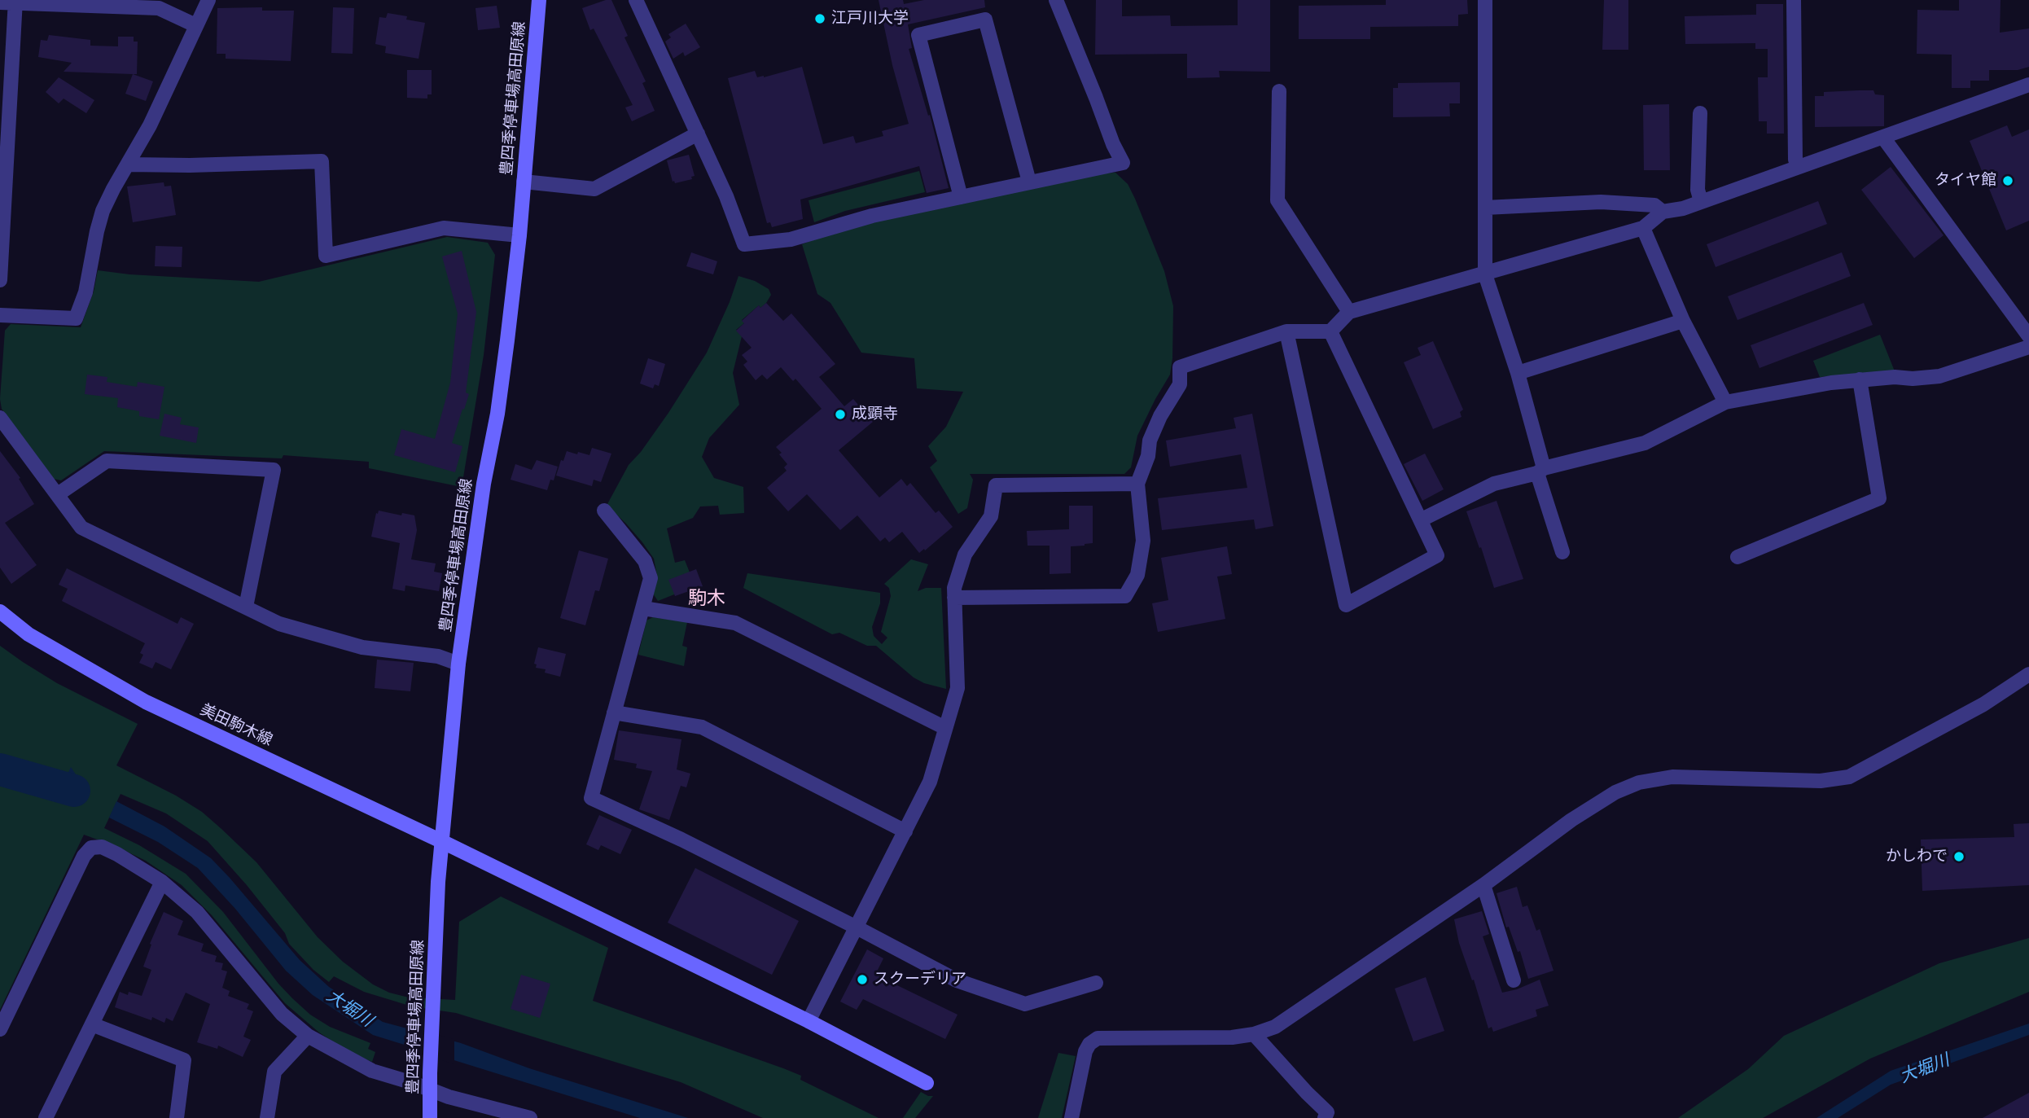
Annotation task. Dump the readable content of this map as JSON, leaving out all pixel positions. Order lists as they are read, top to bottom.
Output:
{
  "streets": {
    "main road": ["豊四季停車場高田原線", "美田駒木線"]
  },
  "crossings": [
    ["豊四季停車場高田原線", "美田駒木線"]
  ],
  "districts": ["駒木"],
  "water": ["大堀川"],
  "places": [
    "江戸川大学",
    "タイヤ館",
    "成顕寺",
    "かしわで",
    "スクーデリア"
  ]
}
